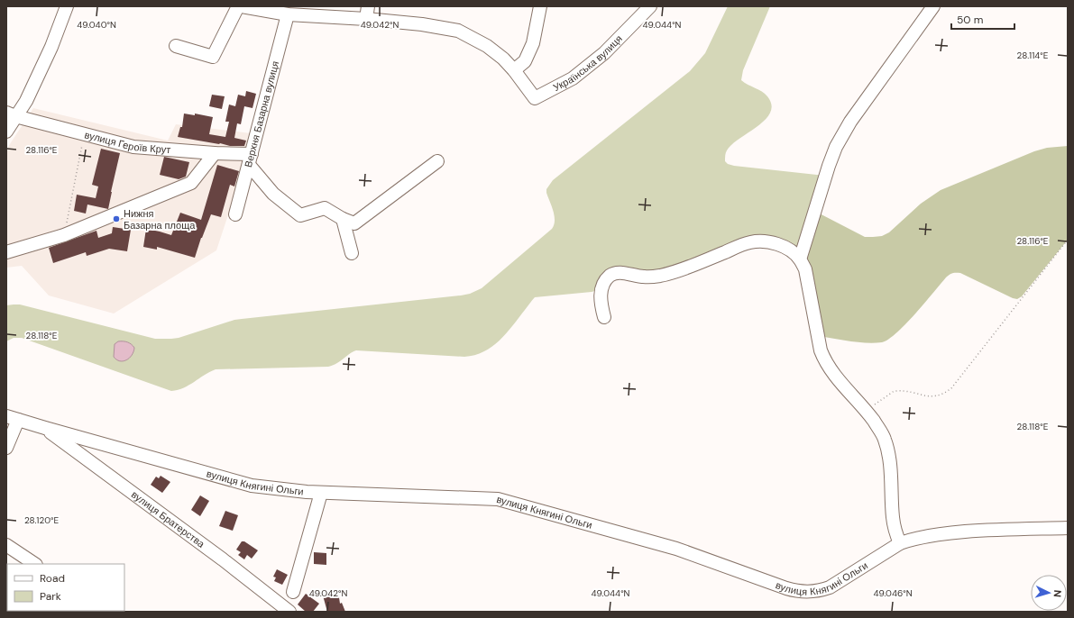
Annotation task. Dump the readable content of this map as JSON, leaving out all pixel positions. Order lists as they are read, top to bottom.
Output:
{
  "streets": {
    "street": [
      "Українська вулиця",
      "Верхня Базарна вулиця",
      "вулиця Героїв Крут",
      "вулиця Княгині Ольги",
      "вулиця Братерства"
    ]
  },
  "crossings": [
    ["Верхня Базарна вулиця", "вулиця Героїв Крут"],
    ["вулиця Княгині Ольги", "вулиця Братерства"]
  ],
  "places": ["Нижня Базарна площа"],
  "legend": ["Road", "Park"],
  "scale_bar": "50 m",
  "north": "right",
  "coordinates": [
    "49.040°N",
    "49.042°N",
    "49.044°N",
    "28.114°E",
    "28.116°E",
    "28.118°E",
    "28.120°E",
    "49.046°N"
  ]
}
